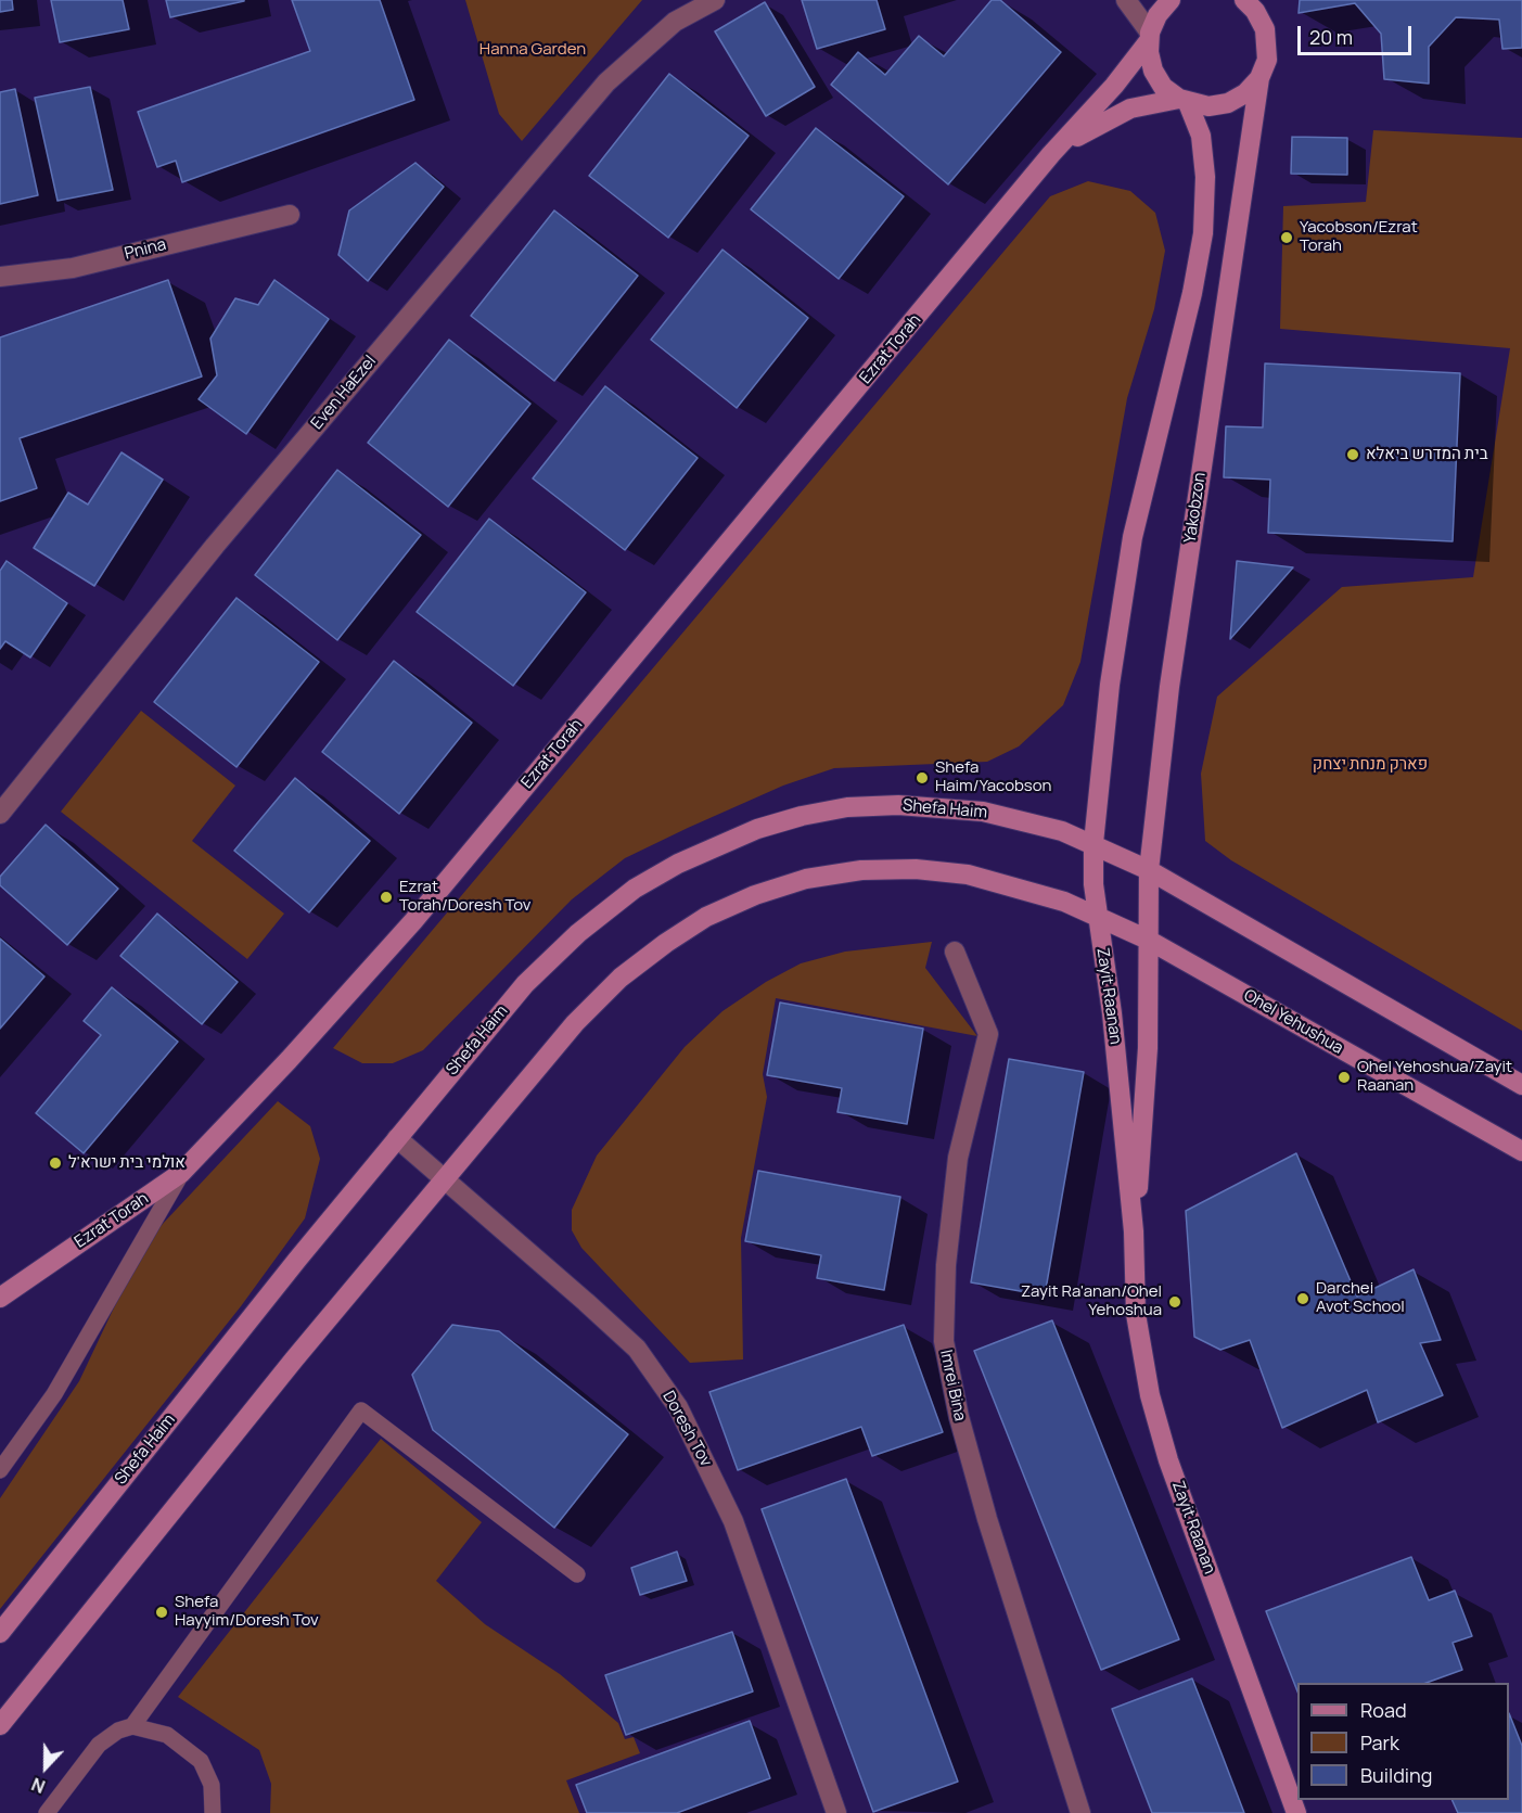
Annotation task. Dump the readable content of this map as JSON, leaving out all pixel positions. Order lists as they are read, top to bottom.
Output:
{
  "streets": {
    "street": [
      "Pnina",
      "Ezrat Torah",
      "Even HaEzel",
      "Yakobzon",
      "Shefa Haim",
      "Zayit Raanan",
      "Ohel Yehushua",
      "Imrei Bina",
      "Doresh Tov"
    ]
  },
  "crossings": [
    ["Ezrat Torah", "Yakobzon"],
    ["Yakobzon", "Shefa Haim"],
    ["Yakobzon", "Zayit Raanan"],
    ["Yakobzon", "Ohel Yehushua"],
    ["Shefa Haim", "Doresh Tov"],
    ["Zayit Raanan", "Ohel Yehushua"]
  ],
  "parks": ["Hanna Garden", "פארק מנחת יצחק"],
  "places": [
    "Yacobson/Ezrat Torah",
    "בית המדרש ביאלא",
    "Shefa Haim/Yacobson",
    "Ezrat Torah/Doresh Tov",
    "Ohel Yehoshua/Zayit Raanan",
    "אולמי בית ישרא'ל",
    "Darchei Avot School",
    "Zayit Ra'anan/Ohel Yehoshua",
    "Shefa Hayyim/Doresh Tov"
  ],
  "legend": ["Road", "Park", "Building"],
  "scale_bar": "20 m",
  "north": "bottom"
}
